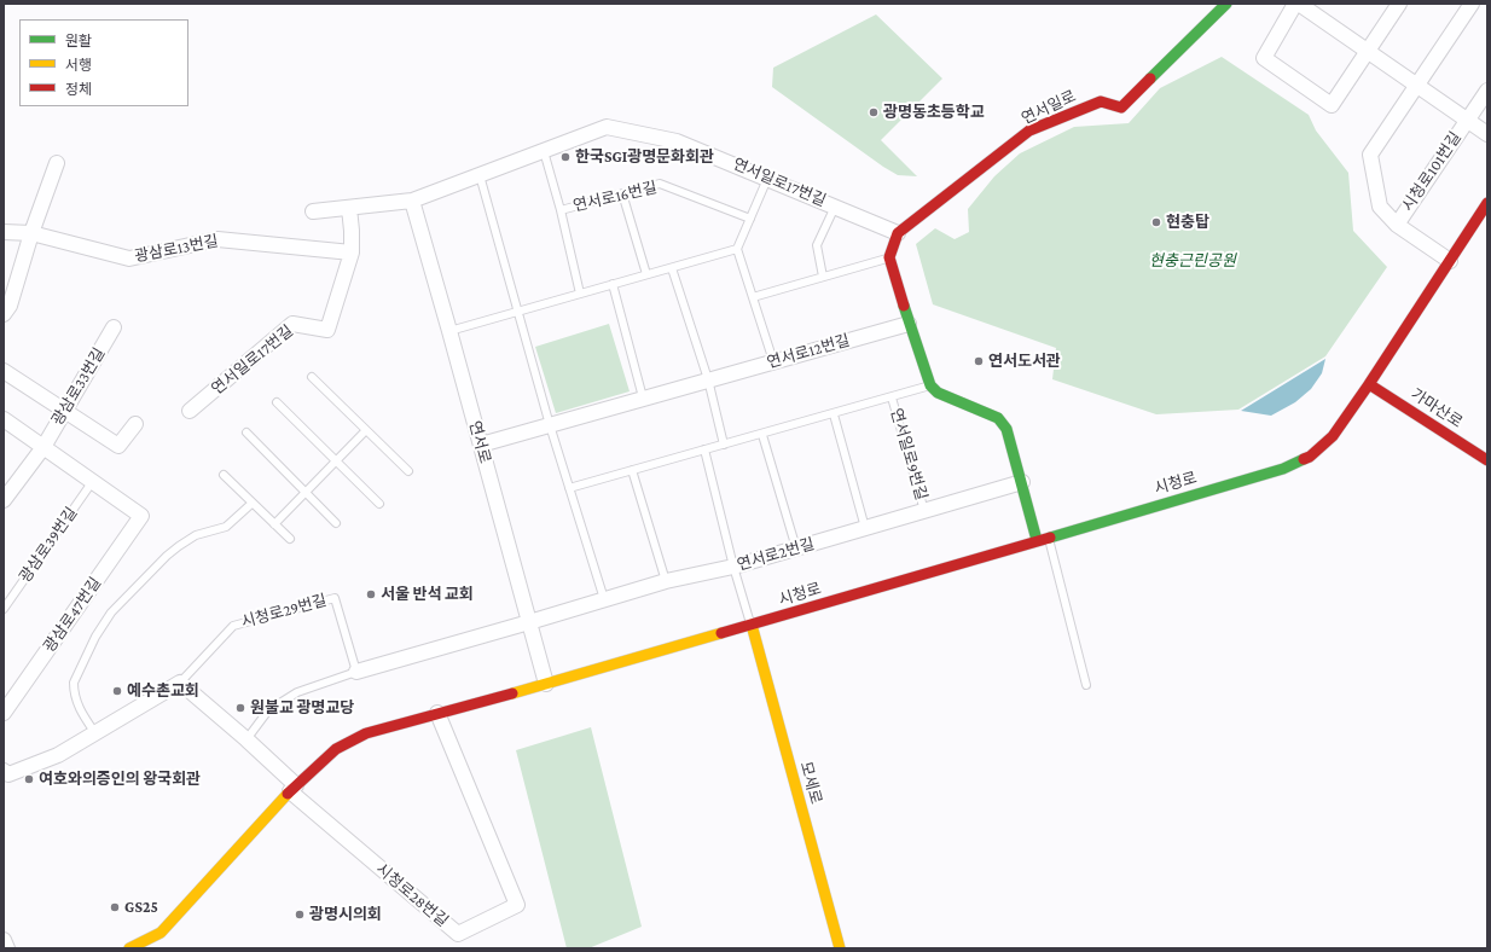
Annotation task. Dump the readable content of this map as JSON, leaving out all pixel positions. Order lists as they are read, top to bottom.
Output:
{
  "streets": {
    "main road": [
      "연서일로",
      "가마산로",
      "시청로",
      "모세로"
    ],
    "street": [
      "시청로101번길",
      "연서일로17번길",
      "광삼로13번길",
      "연서로12번길",
      "광삼로33번길",
      "연서로",
      "연서로2번길",
      "시청로29번길",
      "광삼로47번길",
      "시청로28번길"
    ],
    "lane": ["연서로16번길", "연서일로9번길", "광삼로39번길"]
  },
  "crossings": [
    ["연서일로", "연서일로17번길"],
    ["시청로101번길", "시청로"],
    ["연서일로17번길", "연서로16번길"],
    ["연서일로17번길", "광삼로13번길"],
    ["연서일로17번길", "연서로"],
    ["연서로12번길", "연서로"],
    ["가마산로", "시청로"],
    ["연서로", "시청로"],
    ["연서로", "연서로2번길"],
    ["연서일로9번길", "연서로2번길"],
    ["시청로", "모세로"],
    ["시청로", "시청로28번길"],
    ["광삼로39번길", "광삼로47번길"]
  ],
  "parks": ["현충근린공원"],
  "places": [
    "광명동초등학교",
    "한국SGI광명문화회관",
    "현충탑",
    "연서도서관",
    "서울 반석 교회",
    "예수촌교회",
    "원불교 광명교당",
    "여호와의증인의 왕국회관",
    "GS25",
    "광명시의회"
  ],
  "legend": ["원활", "서행", "정체"]
}
